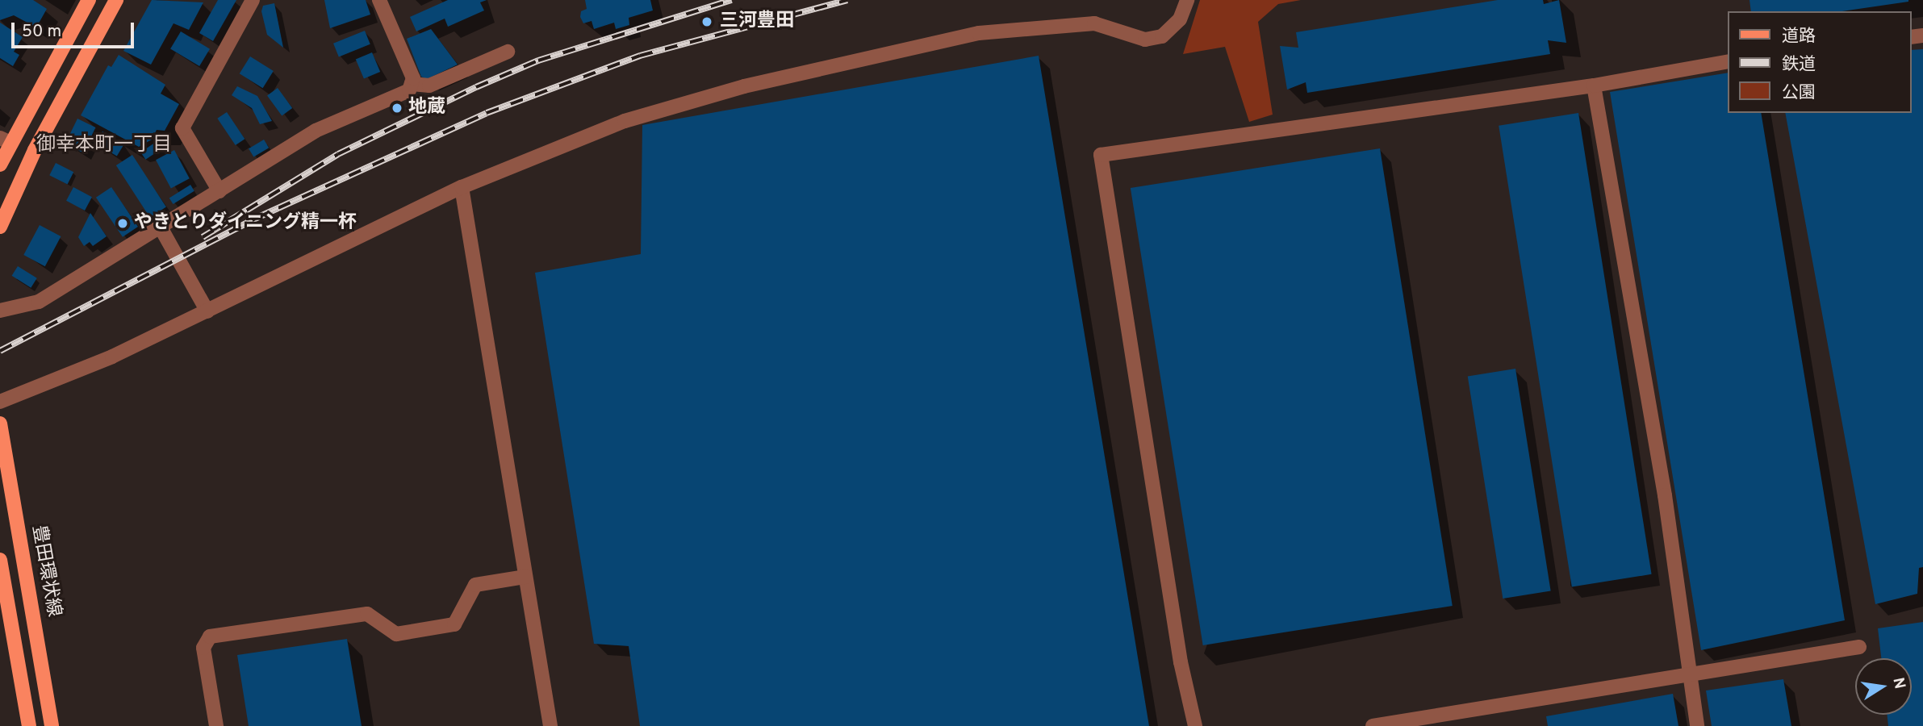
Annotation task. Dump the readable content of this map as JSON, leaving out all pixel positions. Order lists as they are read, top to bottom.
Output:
{
  "streets": {
    "main road": ["豊田環状線"]
  },
  "districts": ["御幸本町一丁目"],
  "places": ["三河豊田", "地蔵", "やきとりダイニング精一杯"],
  "legend": ["道路", "鉄道", "公園"],
  "scale_bar": "50 m",
  "north": "right"
}
